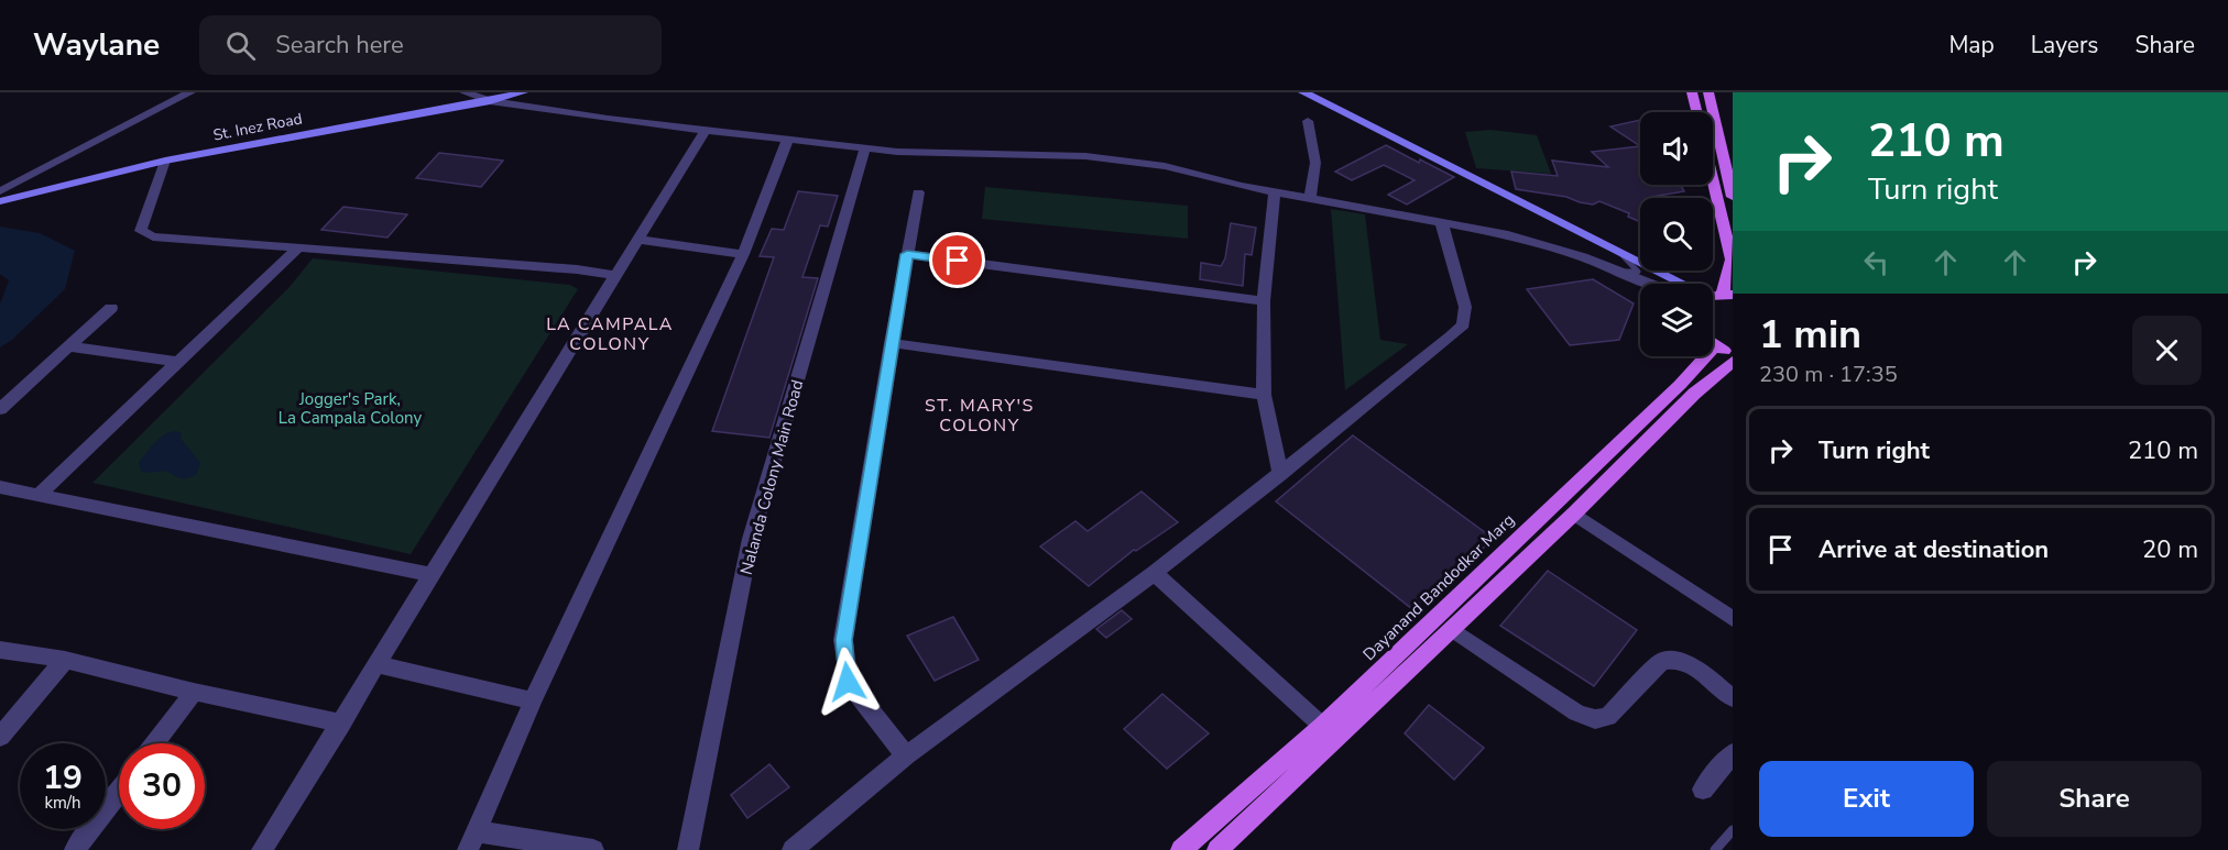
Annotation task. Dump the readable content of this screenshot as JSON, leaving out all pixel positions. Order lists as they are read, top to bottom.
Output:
{
  "streets": {
    "main road": ["St. Inez Road", "Dayanand Bandodkar Marg"],
    "street": ["Nalanda Colony Main Road"]
  },
  "districts": ["LA CAMPALA COLONY", "ST. MARY'S COLONY"],
  "parks": ["Jogger's Park, La Campala Colony"],
  "page": {
    "header": "Waylane",
    "search": "Search here",
    "nav": ["Map", "Layers", "Share"],
    "turn": ["210 m", "Turn right"],
    "heading": ["1 min", "230 m · 17:35"],
    "list": [
      {
        "name": "Turn right",
        "value": "210 m"
      },
      {
        "name": "Arrive at destination",
        "value": "20 m"
      }
    ],
    "speed": "19 km/h",
    "limit": "30",
    "buttons": ["Exit", "Share"]
  }
}
